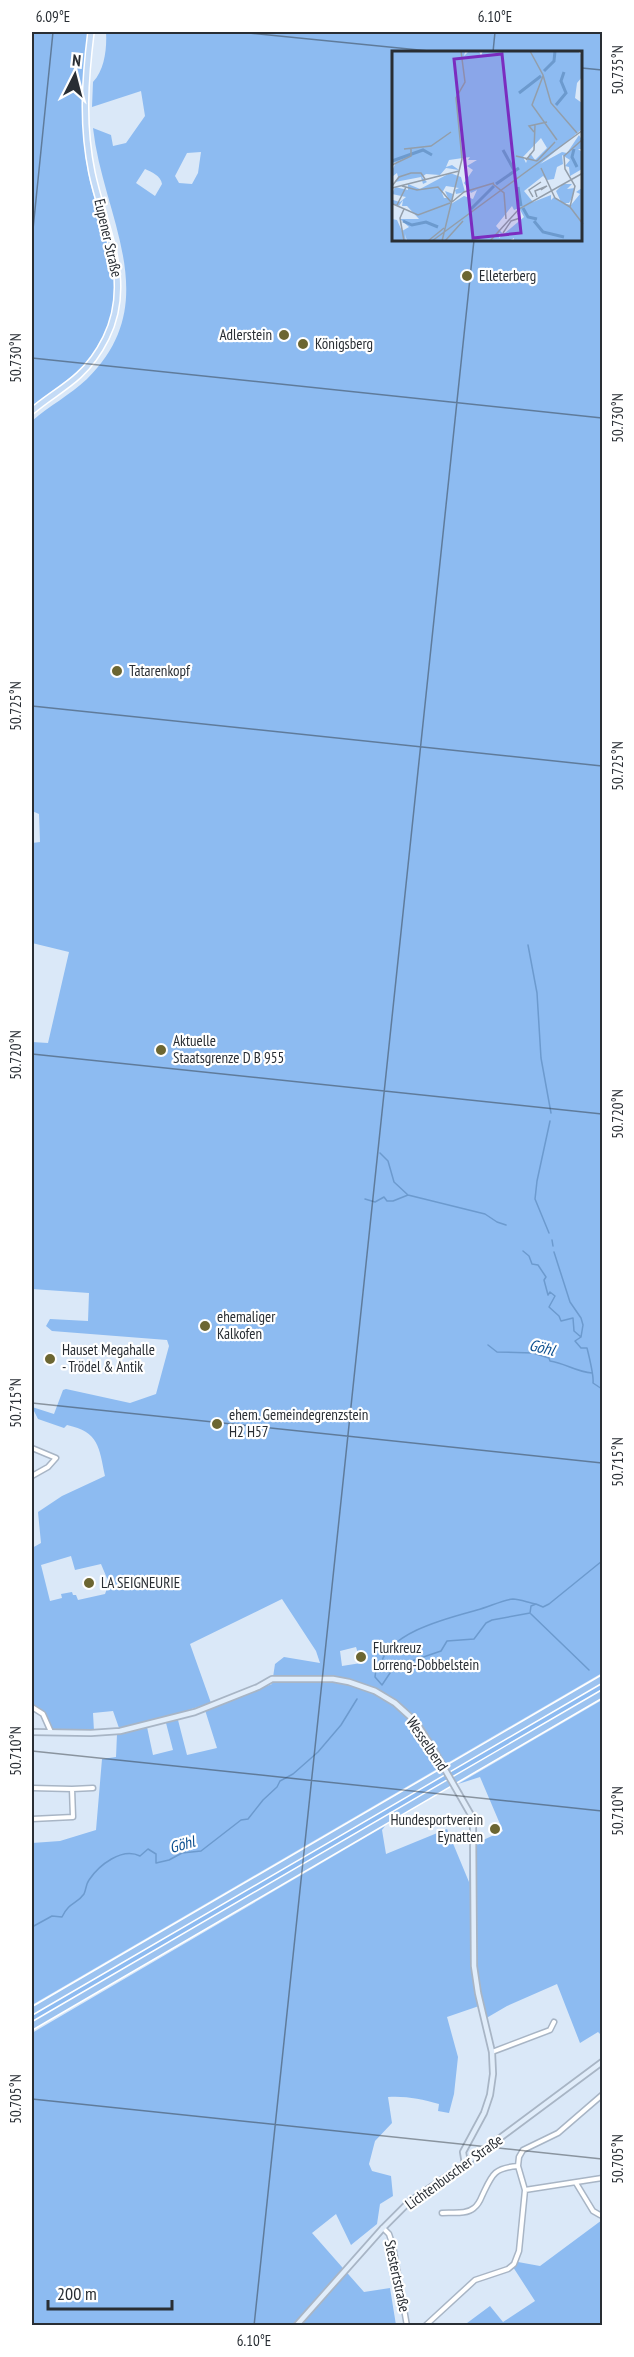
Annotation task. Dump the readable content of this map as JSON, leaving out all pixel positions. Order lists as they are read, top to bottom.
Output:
{
  "streets": {
    "main road": ["Eupener Straße"],
    "street": ["Wesselbend", "Lichtenbuscher Straße", "Stestertstraße"]
  },
  "crossings": [
    ["Wesselbend", "Lichtenbuscher Straße"],
    ["Lichtenbuscher Straße", "Stestertstraße"]
  ],
  "water": ["Göhl"],
  "places": [
    "Elleterberg",
    "Adlerstein",
    "Königsberg",
    "Tatarenkopf",
    "Aktuelle Staatsgrenze D B 955",
    "ehemaliger Kalkofen",
    "Hauset Megahalle - Trödel & Antik",
    "ehem. Gemeindegrenzstein H2 H57",
    "LA SEIGNEURIE",
    "Flurkreuz Lorreng-Dobbelstein",
    "Hundesportverein Eynatten"
  ],
  "scale_bar": "200 m",
  "north": "top",
  "coordinates": [
    "6.09°E",
    "6.10°E",
    "50.735°N",
    "50.730°N",
    "50.725°N",
    "50.720°N",
    "50.715°N",
    "50.710°N",
    "50.705°N"
  ]
}
